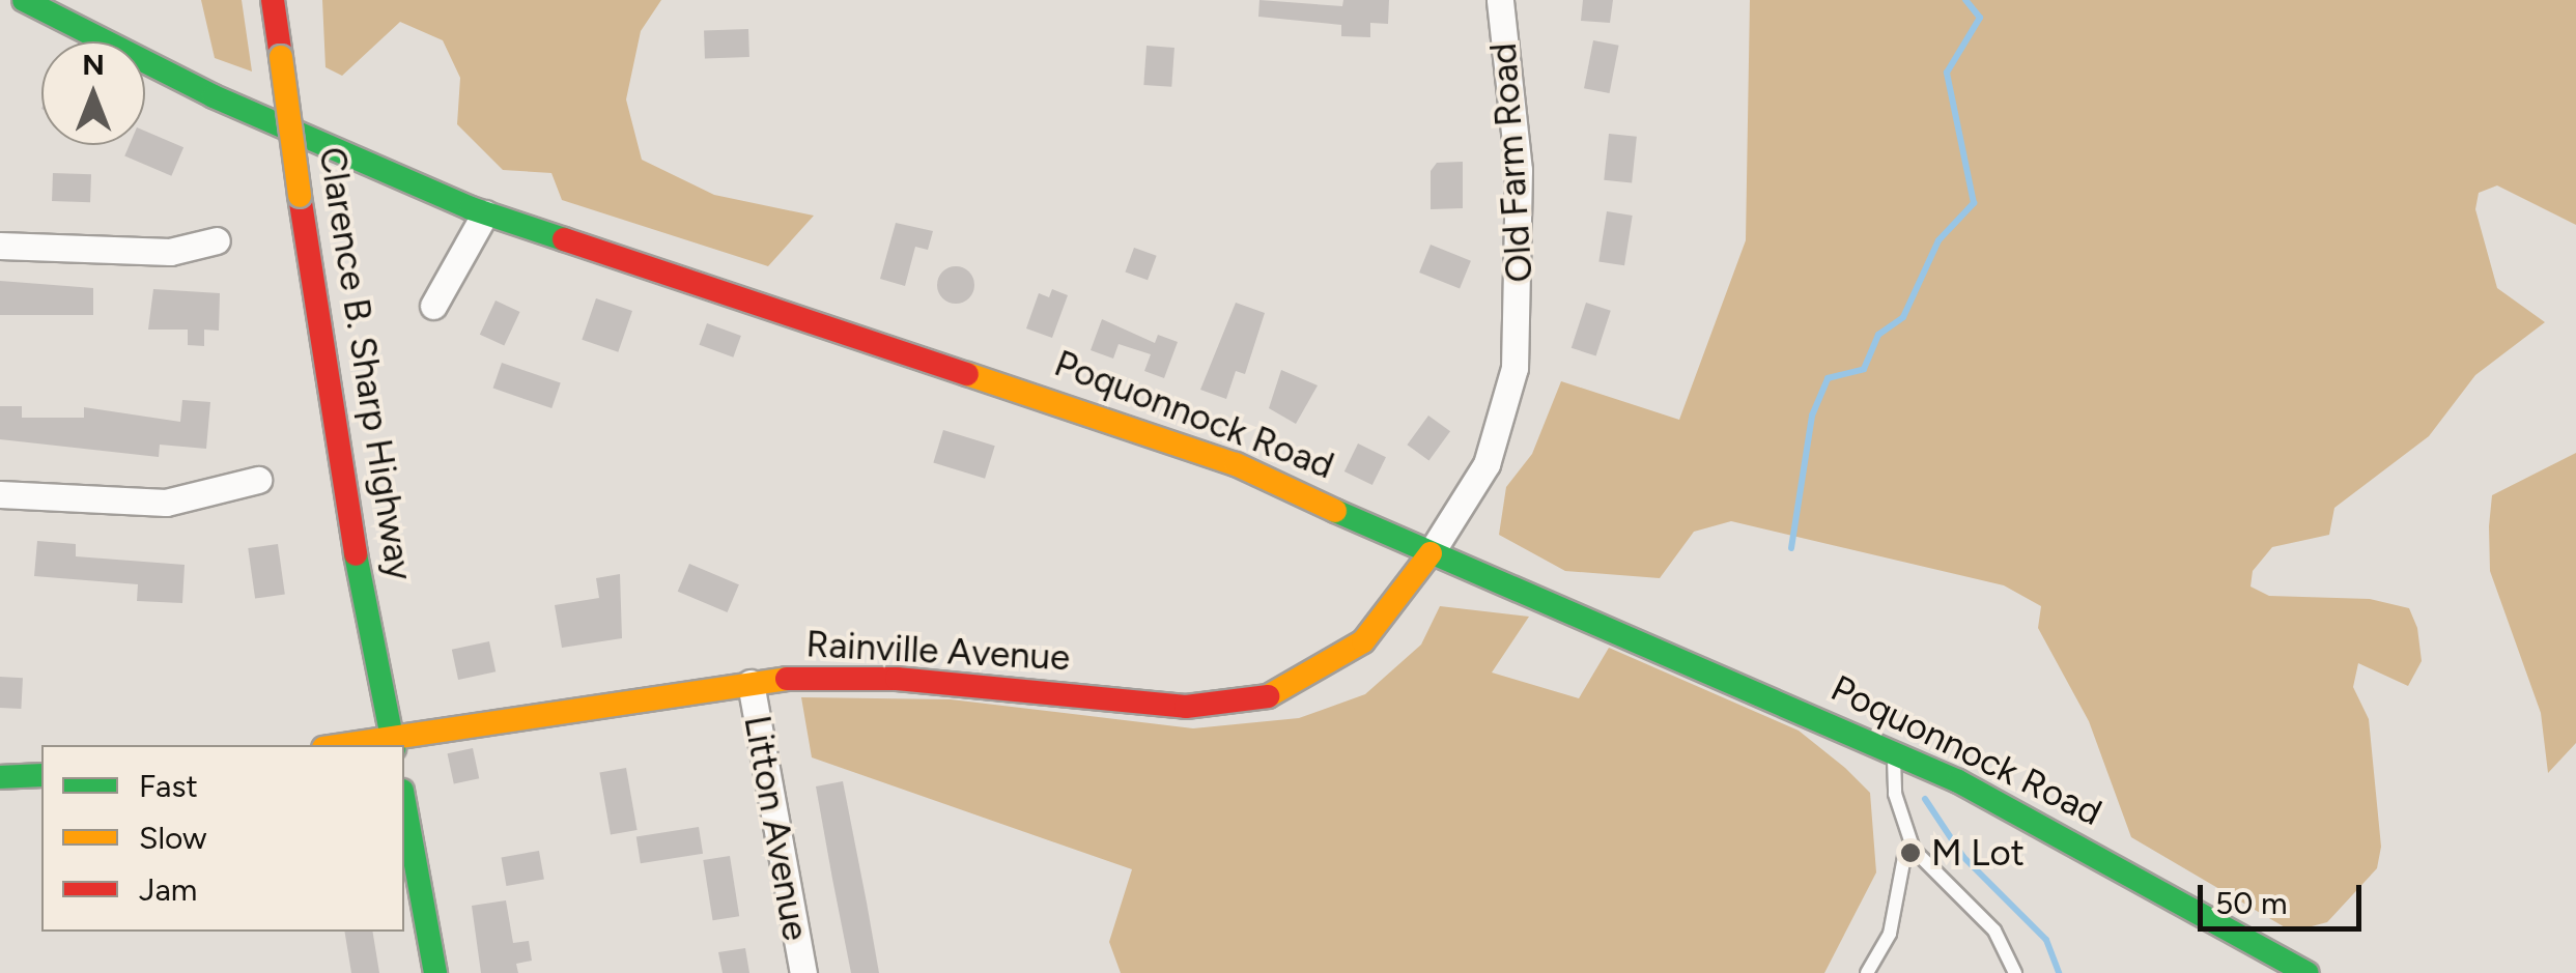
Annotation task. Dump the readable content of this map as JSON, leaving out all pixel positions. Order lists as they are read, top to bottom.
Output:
{
  "streets": {
    "main road": ["Clarence B. Sharp Highway", "Poquonnock Road", "Rainville Avenue"],
    "street": ["Old Farm Road", "Litton Avenue"]
  },
  "crossings": [
    ["Old Farm Road", "Poquonnock Road"],
    ["Old Farm Road", "Rainville Avenue"],
    ["Clarence B. Sharp Highway", "Rainville Avenue"],
    ["Poquonnock Road", "Rainville Avenue"],
    ["Rainville Avenue", "Litton Avenue"]
  ],
  "places": ["M Lot"],
  "legend": ["Fast", "Slow", "Jam"],
  "scale_bar": "50 m",
  "north": "top"
}
